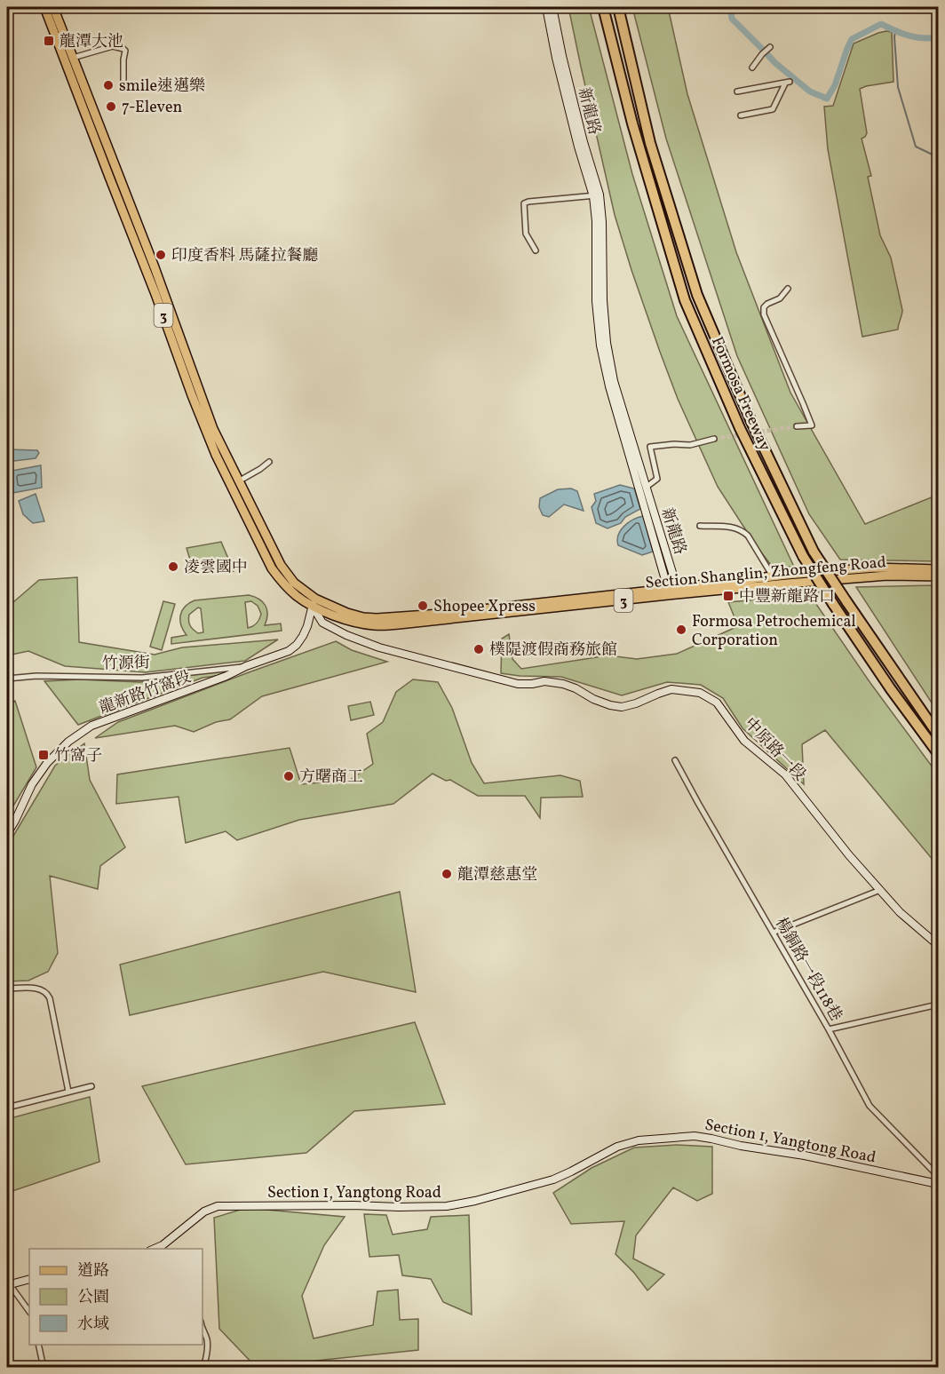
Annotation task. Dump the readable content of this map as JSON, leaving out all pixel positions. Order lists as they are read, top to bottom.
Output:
{
  "streets": {
    "highway": ["Formosa Freeway"],
    "main road": ["3", "Section Shanglin, Zhongfeng Road"],
    "street": [
      "新龍路",
      "竹源街",
      "龍新路竹窩段",
      "中原路一段",
      "楊銅路一段118巷",
      "Section 1, Yangtong Road"
    ]
  },
  "crossings": [
    ["新龍路", "Section Shanglin, Zhongfeng Road"],
    ["3", "Section Shanglin, Zhongfeng Road"],
    ["3", "龍新路竹窩段"],
    ["3", "中原路一段"],
    ["Section Shanglin, Zhongfeng Road", "龍新路竹窩段"],
    ["Section Shanglin, Zhongfeng Road", "中原路一段"],
    ["竹源街", "龍新路竹窩段"],
    ["龍新路竹窩段", "中原路一段"]
  ],
  "places": {
    "transit": ["龍潭大池", "中豐新龍路口", "竹窩子"],
    "other": [
      "smile速邁樂",
      "7-Eleven",
      "印度香料 馬薩拉餐廳",
      "凌雲國中",
      "Shopee Xpress",
      "Formosa Petrochemical Corporation",
      "樸隄渡假商務旅館",
      "方曙商工",
      "龍潭慈惠堂"
    ]
  },
  "legend": ["道路", "公園", "水域"]
}
